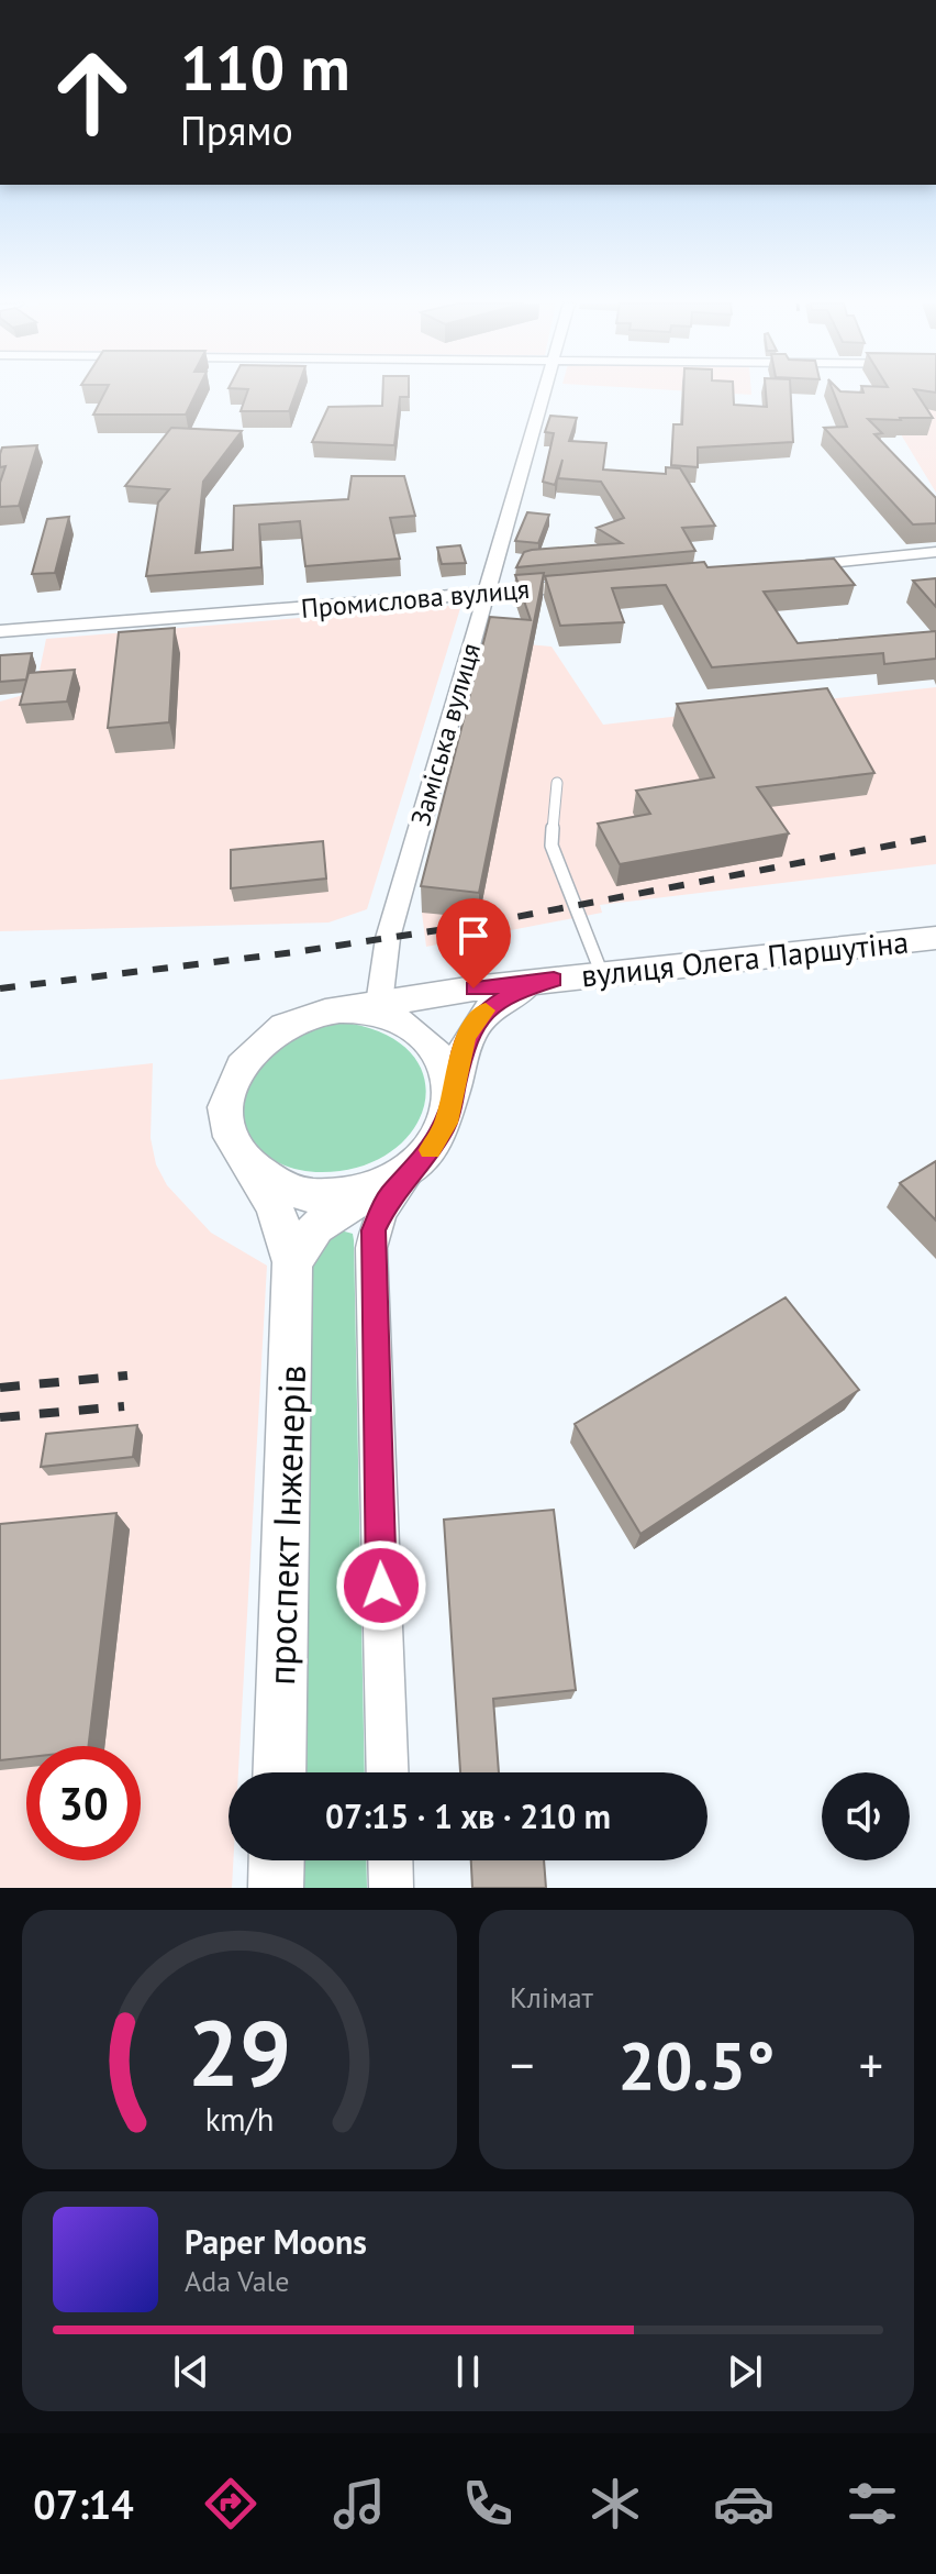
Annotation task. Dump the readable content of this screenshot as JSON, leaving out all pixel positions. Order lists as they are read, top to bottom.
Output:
{
  "streets": {
    "street": [
      "Промислова вулиця",
      "Заміська вулиця",
      "вулиця Олега Паршутіна",
      "проспект Інженерів"
    ]
  },
  "crossings": [
    ["Промислова вулиця", "Заміська вулиця"],
    ["Заміська вулиця", "вулиця Олега Паршутіна"],
    ["Заміська вулиця", "проспект Інженерів"],
    ["вулиця Олега Паршутіна", "проспект Інженерів"]
  ],
  "page": {
    "turn": ["110 m", "Прямо"],
    "limit": "30",
    "trip": "07:15 · 1 хв · 210 m",
    "tile": "Клімат",
    "heat": ["−", "20.5°", "+"],
    "song": ["Paper Moons", "Ada Vale"],
    "tabs": "07:14",
    "gauge": ["29", "km/h"]
  }
}
